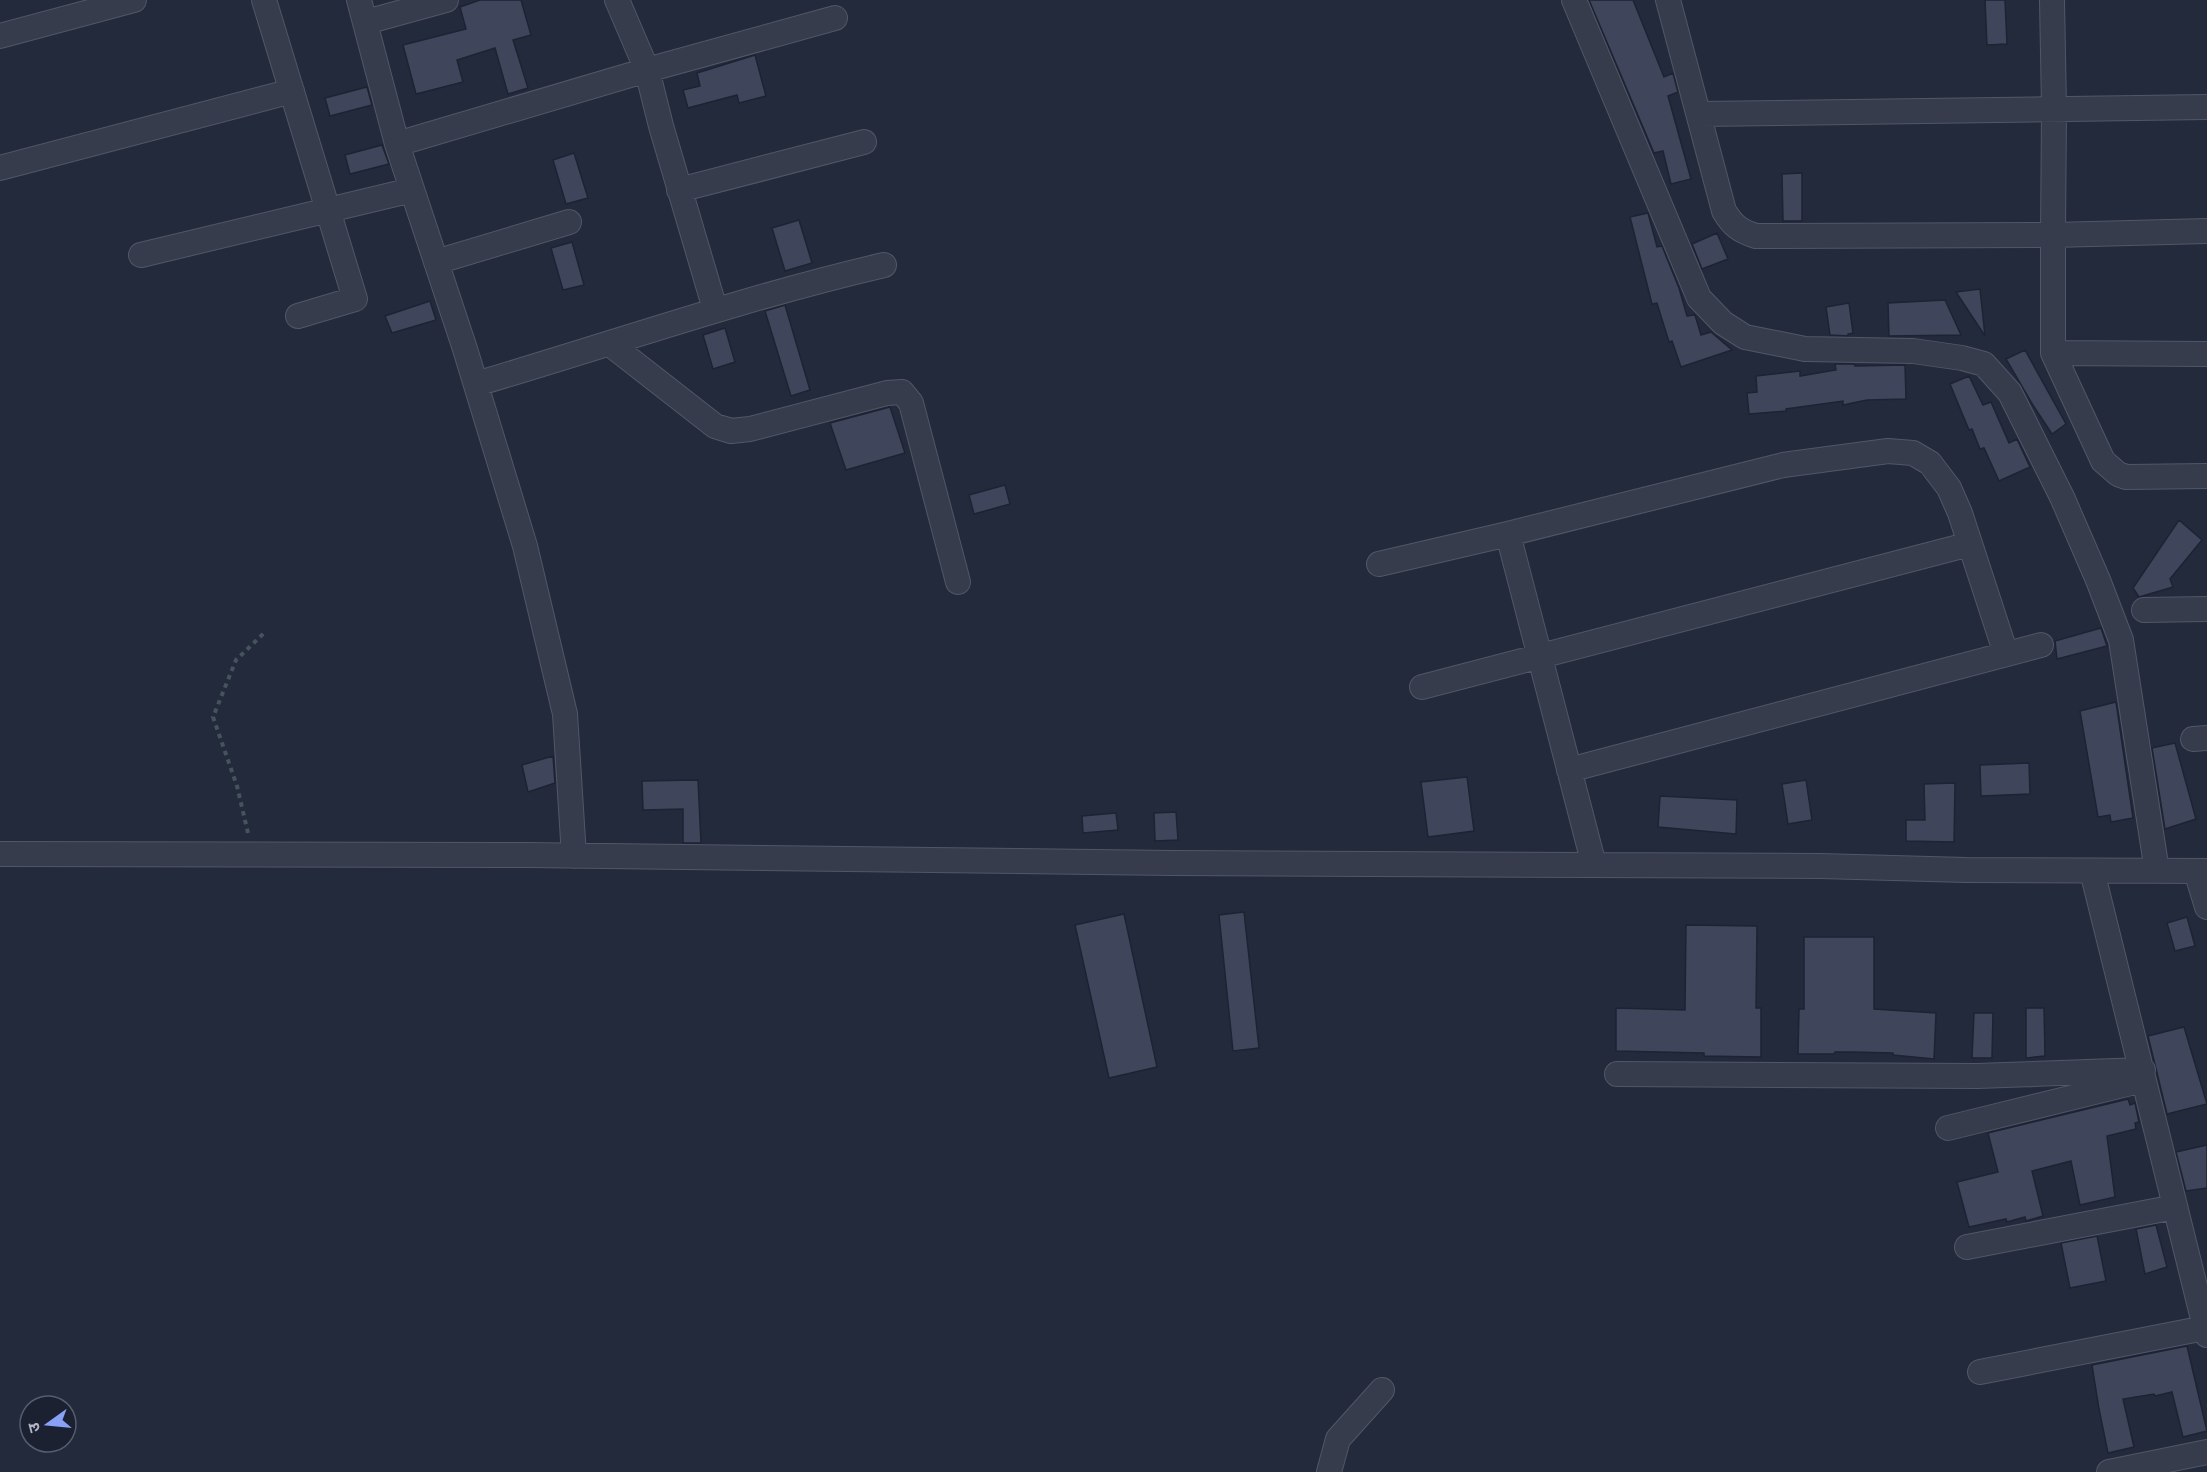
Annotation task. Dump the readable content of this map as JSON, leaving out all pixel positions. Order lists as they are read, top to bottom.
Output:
{
  "north": "left"
}
